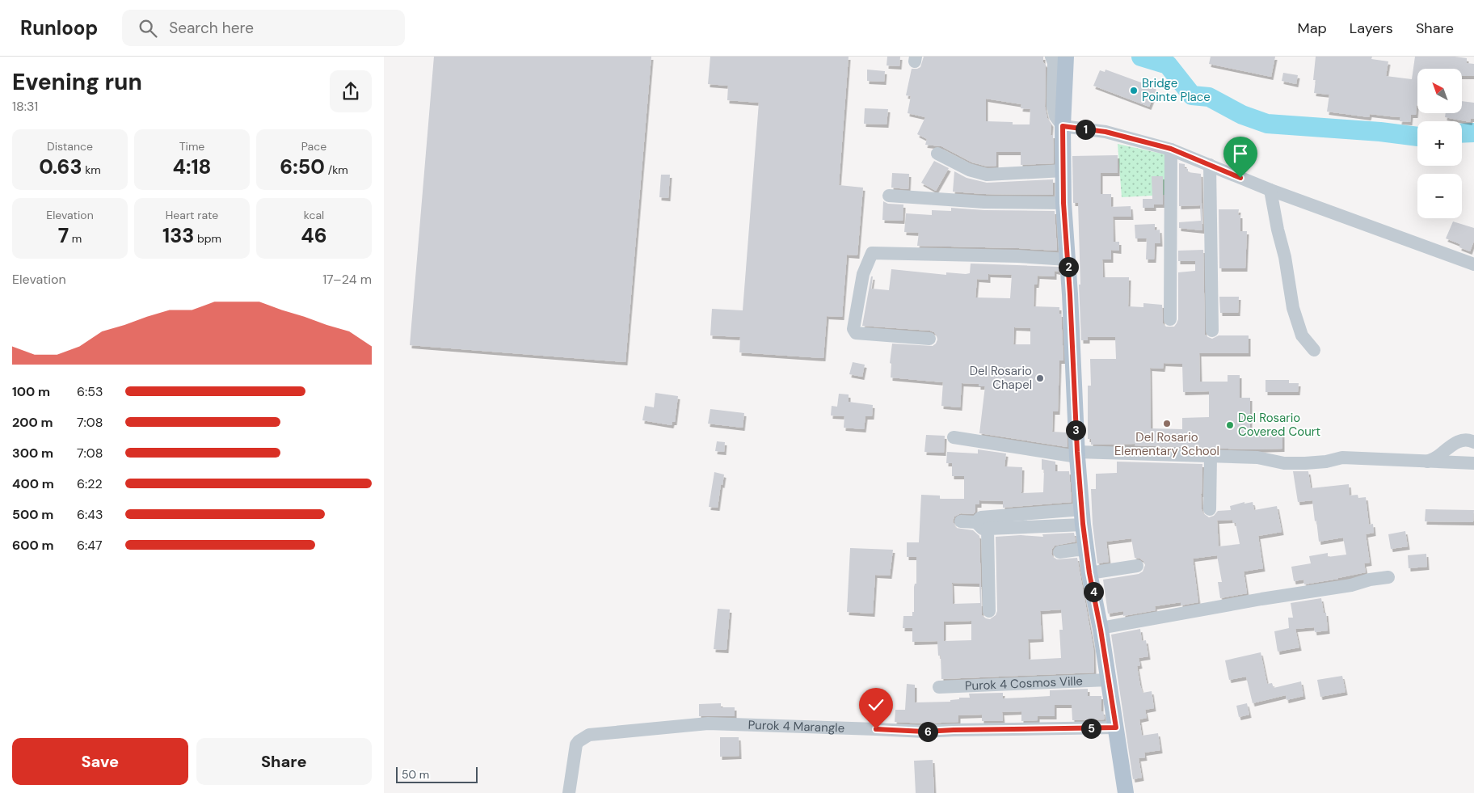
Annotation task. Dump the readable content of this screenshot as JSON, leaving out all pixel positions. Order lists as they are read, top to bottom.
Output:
{
  "streets": {
    "street": ["Purok 4 Cosmos Ville", "Purok 4 Marangle"]
  },
  "places": [
    "Bridge Pointe Place",
    "Del Rosario Chapel",
    "Del Rosario Elementary School",
    "Del Rosario Covered Court"
  ],
  "scale_bar": "50 m",
  "north": "top left",
  "page": {
    "header": "Runloop",
    "search": "Search here",
    "nav": ["Map", "Layers", "Share"],
    "heading": ["Evening run", "18:31"],
    "map_buttons": ["+", "−"],
    "pins": [
      "1",
      "2",
      "3",
      "4",
      "5",
      "6"
    ],
    "stats": [
      ["Distance", "0.63 km"],
      ["Time", "4:18"],
      ["Pace", "6:50 /km"],
      ["Elevation", "7 m"],
      ["Heart rate", "133 bpm"],
      ["kcal", "46"]
    ],
    "chart": ["Elevation", "17–24 m"],
    "list": [
      {
        "name": "100 m",
        "note": "6:53"
      },
      {
        "name": "200 m",
        "note": "7:08"
      },
      {
        "name": "300 m",
        "note": "7:08"
      },
      {
        "name": "400 m",
        "note": "6:22"
      },
      {
        "name": "500 m",
        "note": "6:43"
      },
      {
        "name": "600 m",
        "note": "6:47"
      }
    ],
    "buttons": ["Save", "Share"],
    "scale": "50 m"
  }
}
